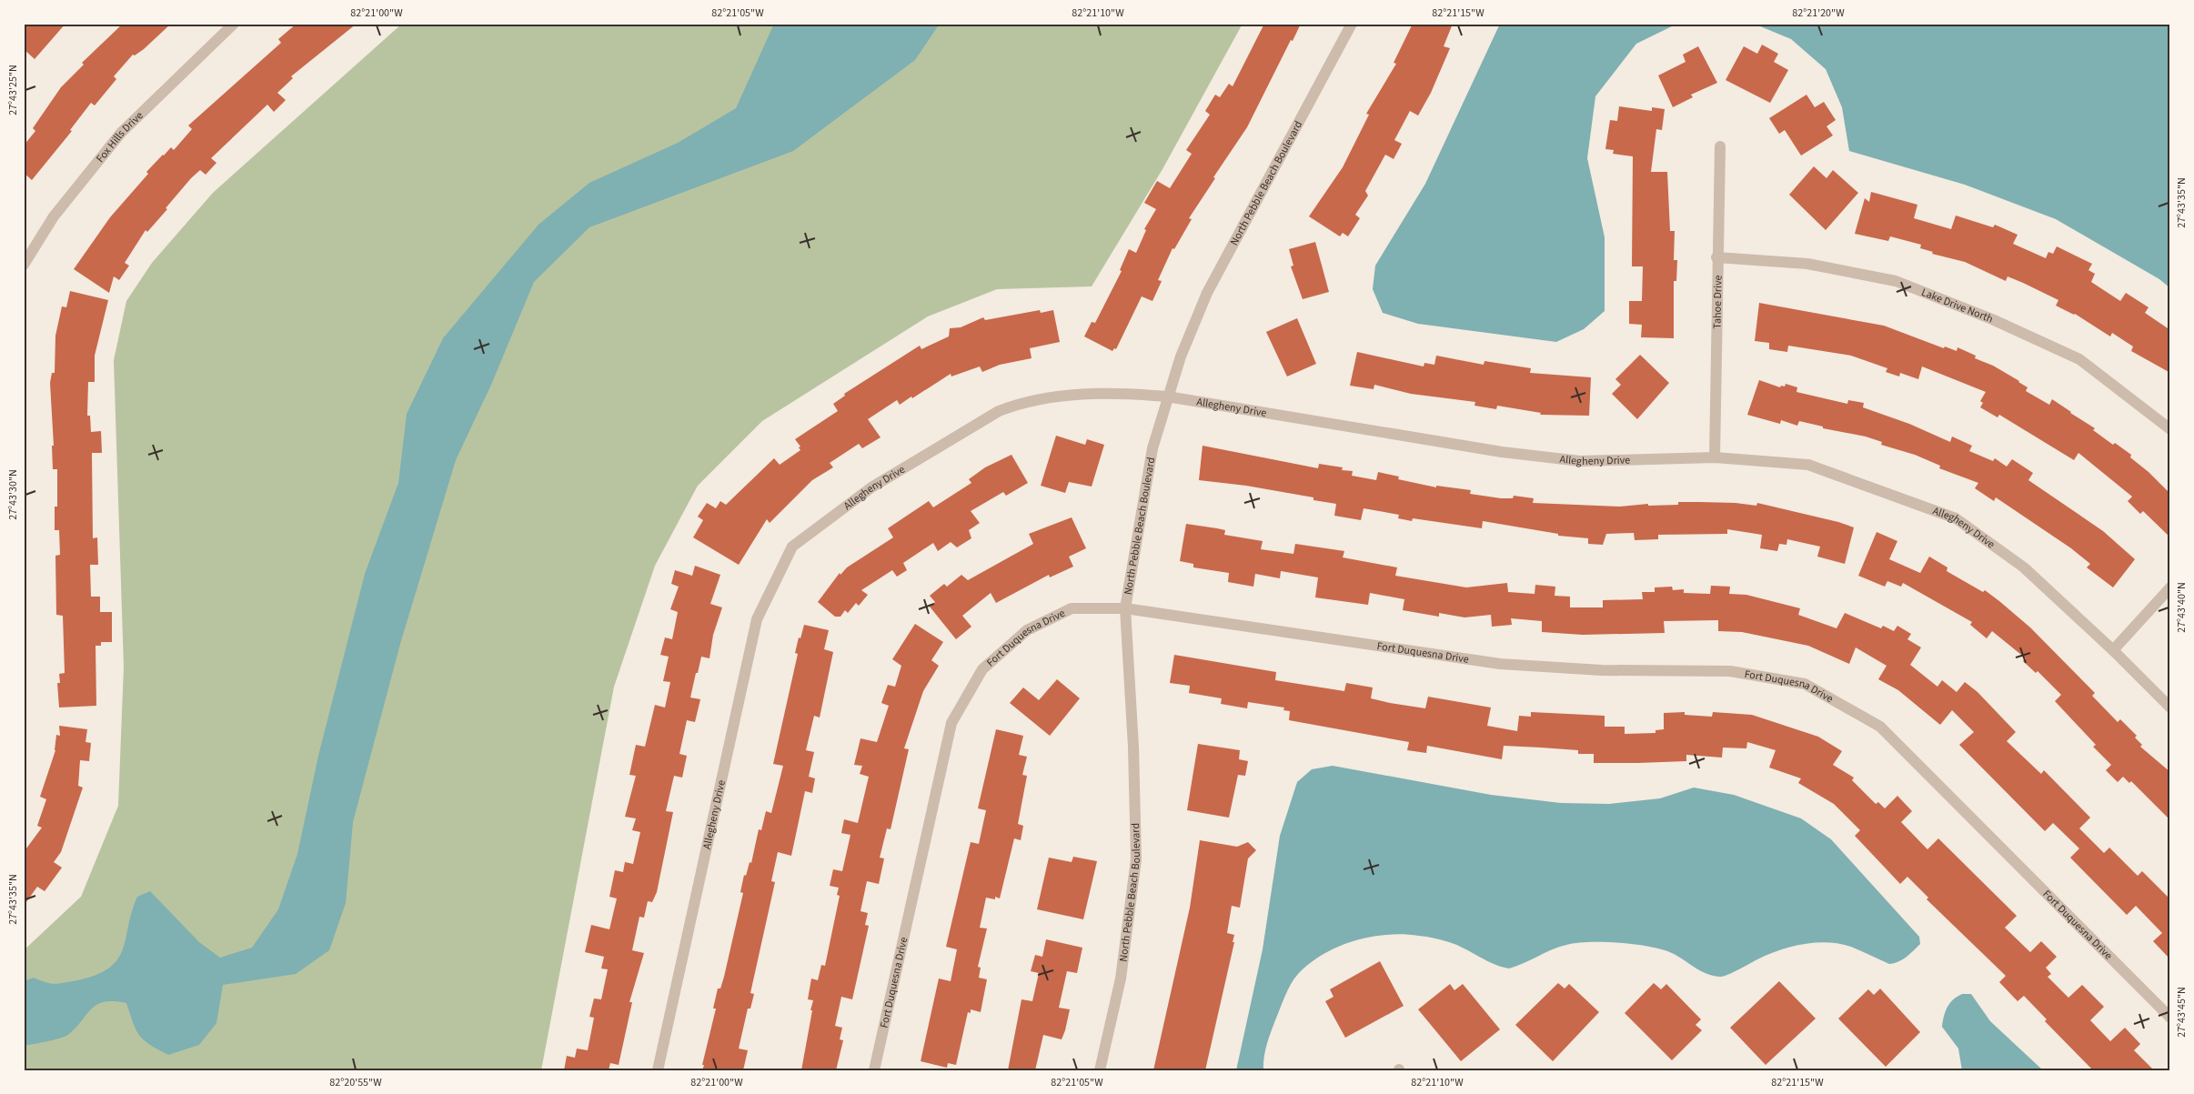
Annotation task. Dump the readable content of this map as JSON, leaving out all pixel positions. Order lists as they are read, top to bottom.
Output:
{
  "streets": {
    "street": [
      "Fox Hills Drive",
      "North Pebble Beach Boulevard",
      "Tahoe Drive",
      "Lake Drive North",
      "Allegheny Drive",
      "Fort Duquesna Drive"
    ]
  },
  "crossings": [
    ["North Pebble Beach Boulevard", "Allegheny Drive"],
    ["North Pebble Beach Boulevard", "Fort Duquesna Drive"],
    ["Tahoe Drive", "Lake Drive North"],
    ["Tahoe Drive", "Allegheny Drive"]
  ],
  "coordinates": [
    "82°21'00\"W",
    "82°21'05\"W",
    "82°21'10\"W",
    "82°21'15\"W",
    "82°21'20\"W",
    "27°43'25\"N",
    "27°43'35\"N",
    "27°43'30\"N",
    "27°43'40\"N",
    "27°43'45\"N",
    "82°20'55\"W"
  ]
}
